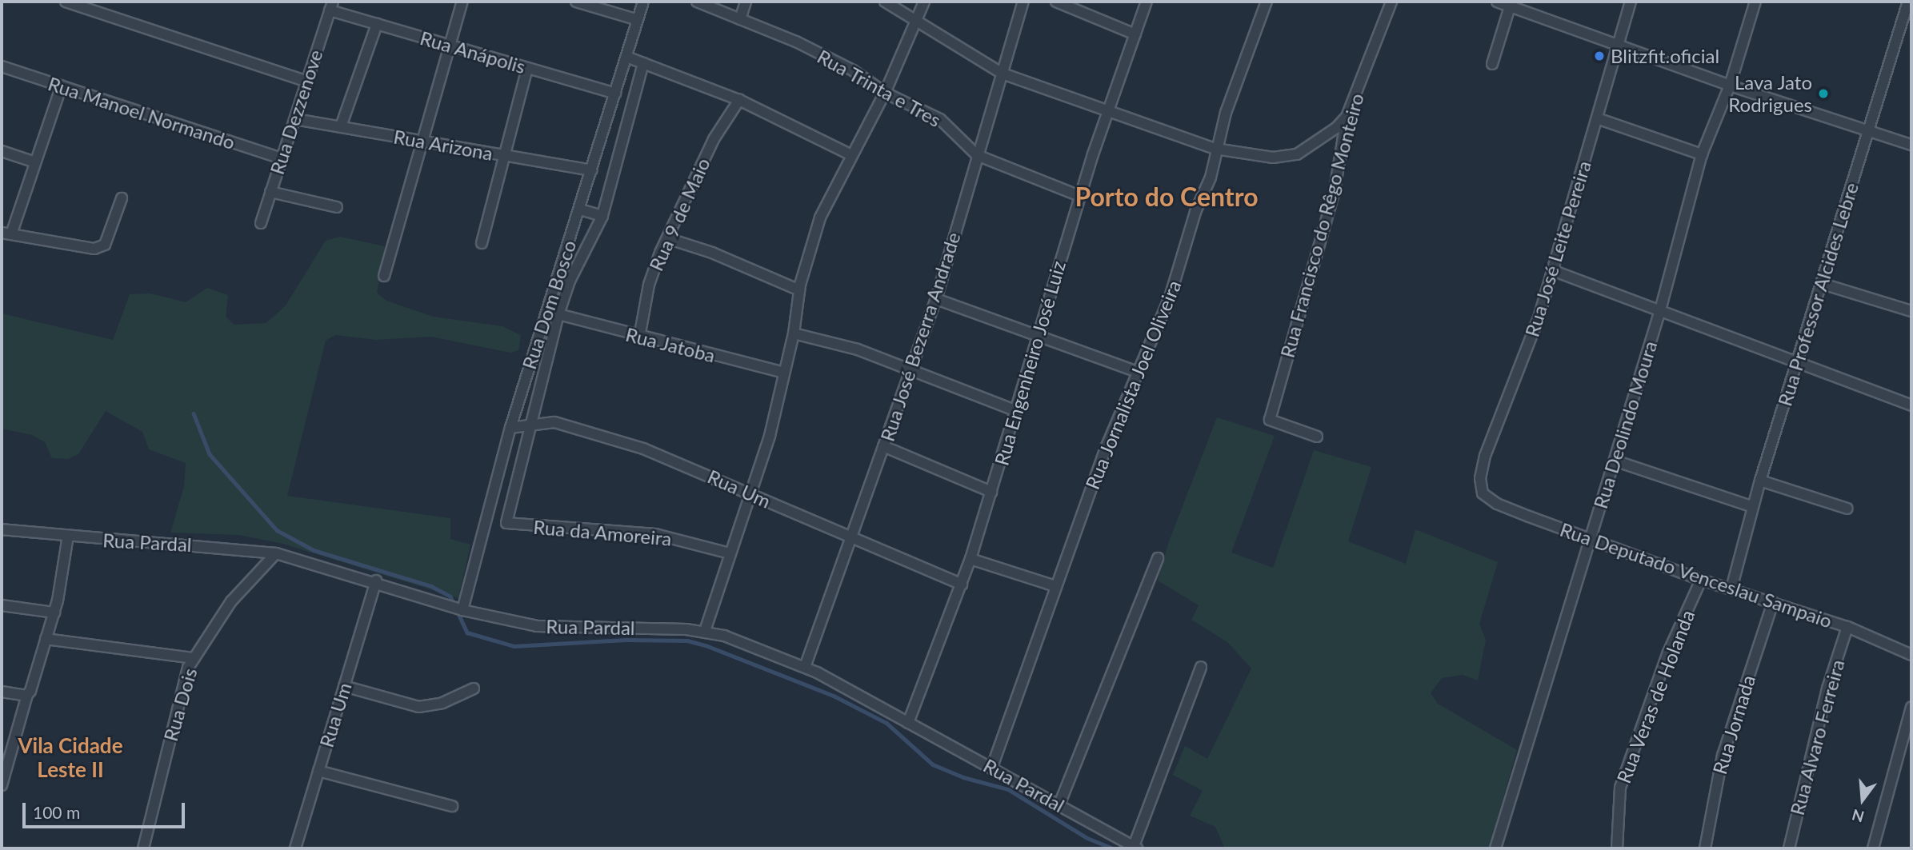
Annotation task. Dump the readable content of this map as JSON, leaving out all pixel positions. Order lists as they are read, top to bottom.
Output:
{
  "streets": {
    "street": [
      "Rua Anápolis",
      "Rua Trinta e Tres",
      "Rua Dezzenove",
      "Rua Manoel Normando",
      "Rua Arizona",
      "Rua 9 de Maio",
      "Rua Francisco do Rêgo Monteiro",
      "Rua José Leite Pereira",
      "Rua Professor Alcides Lebre",
      "Rua Dom Bosco",
      "Rua José Bezerra Andrade",
      "Rua Jatoba",
      "Rua Engenheiro José Luiz",
      "Rua Jornalista Joel Oliveira",
      "Rua Deolindo Moura",
      "Rua Um",
      "Rua da Amoreira",
      "Rua Pardal",
      "Rua Deputado Venceslau Sampaio",
      "Rua Veras de Holanda",
      "Rua Dois",
      "Rua Jornada",
      "Rua Alvaro Ferreira"
    ]
  },
  "crossings": [
    ["Rua Anápolis", "Rua Dezzenove"],
    ["Rua Anápolis", "Rua Dom Bosco"],
    ["Rua Trinta e Tres", "Rua José Bezerra Andrade"],
    ["Rua Trinta e Tres", "Rua Engenheiro José Luiz"],
    ["Rua Dezzenove", "Rua Manoel Normando"],
    ["Rua Dezzenove", "Rua Arizona"],
    ["Rua Arizona", "Rua Dom Bosco"],
    ["Rua 9 de Maio", "Rua Jatoba"],
    ["Rua José Leite Pereira", "Rua Deputado Venceslau Sampaio"],
    ["Rua Professor Alcides Lebre", "Rua Deputado Venceslau Sampaio"],
    ["Rua Dom Bosco", "Rua Um"],
    ["Rua Dom Bosco", "Rua Pardal"],
    ["Rua José Bezerra Andrade", "Rua Um"],
    ["Rua José Bezerra Andrade", "Rua Pardal"],
    ["Rua Engenheiro José Luiz", "Rua Um"],
    ["Rua Engenheiro José Luiz", "Rua Pardal"],
    ["Rua Jornalista Joel Oliveira", "Rua Pardal"],
    ["Rua Deolindo Moura", "Rua Deputado Venceslau Sampaio"],
    ["Rua Um", "Rua da Amoreira"],
    ["Rua Um", "Rua Pardal"],
    ["Rua Pardal", "Rua Dois"],
    ["Rua Deputado Venceslau Sampaio", "Rua Veras de Holanda"],
    ["Rua Deputado Venceslau Sampaio", "Rua Jornada"],
    ["Rua Deputado Venceslau Sampaio", "Rua Alvaro Ferreira"]
  ],
  "districts": ["Porto do Centro", "Vila Cidade Leste II"],
  "places": ["Blitzfit.oficial", "Lava Jato Rodrigues"],
  "scale_bar": "100 m",
  "north": "bottom"
}
